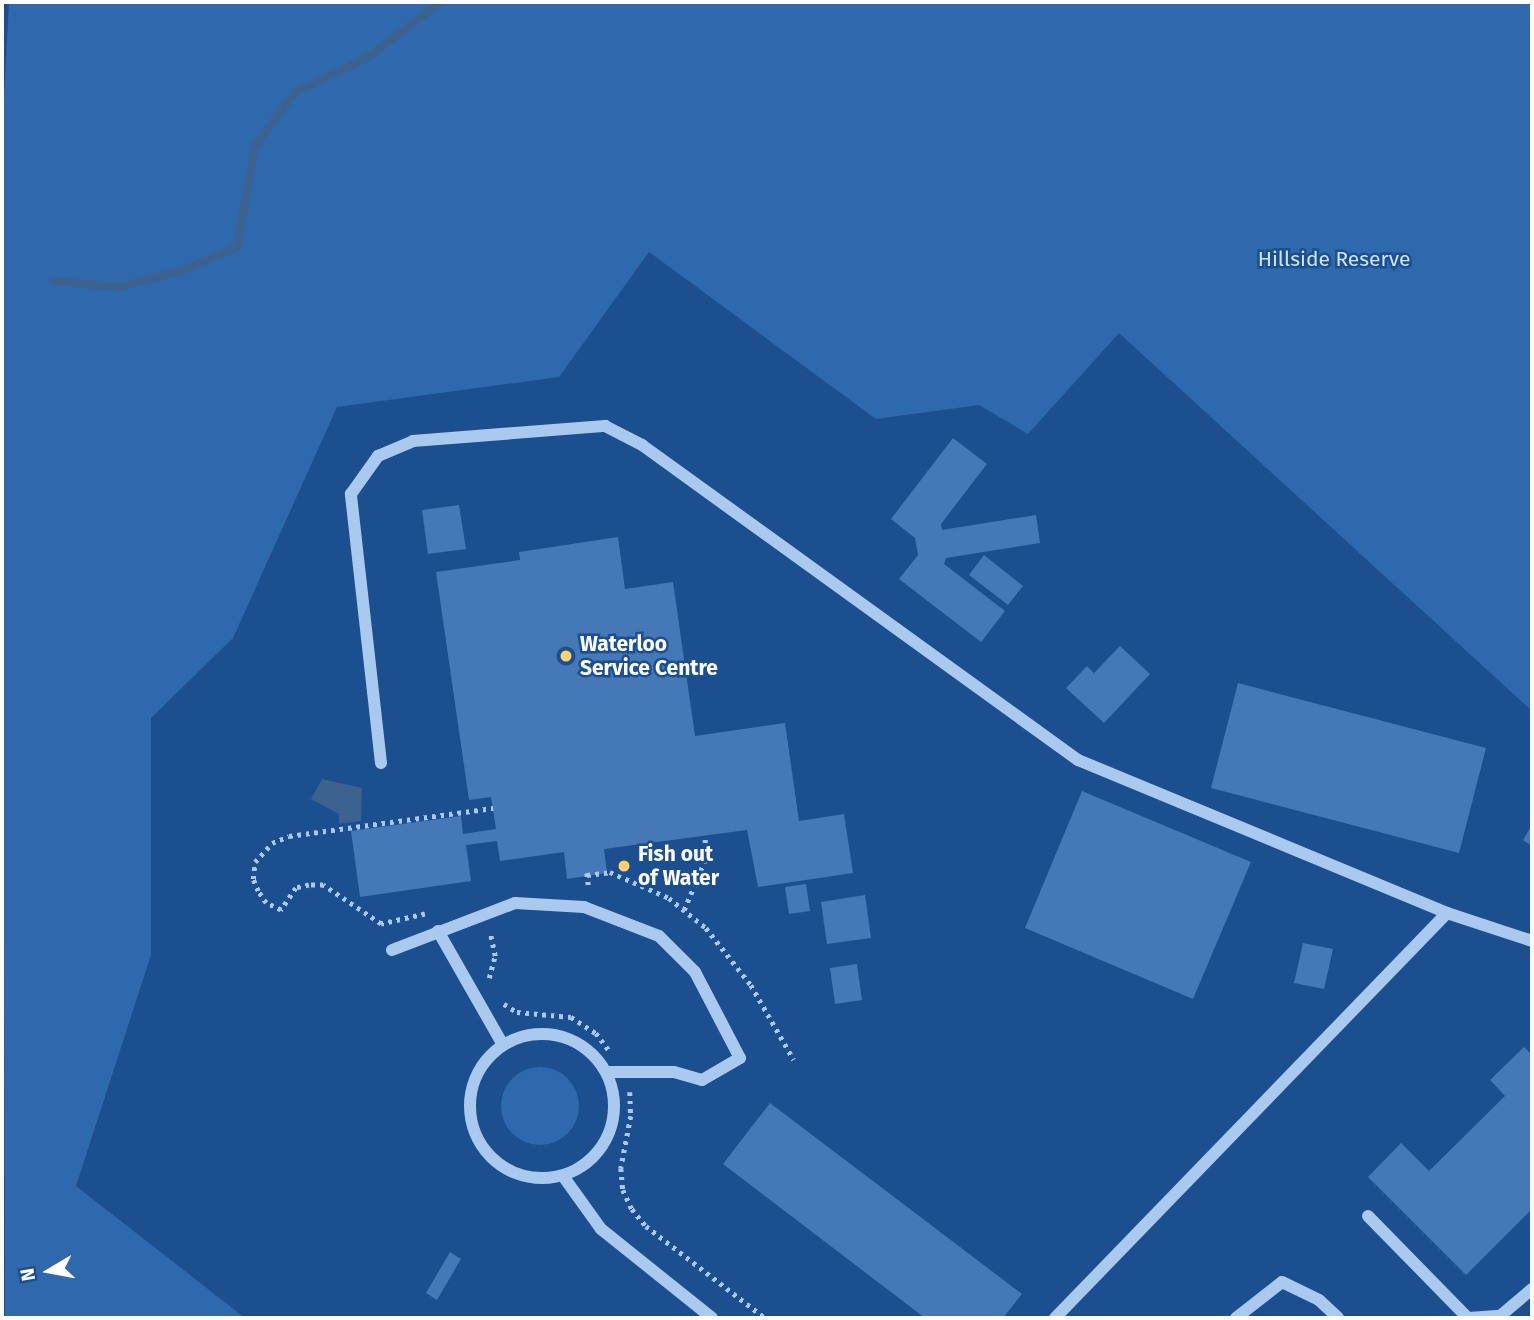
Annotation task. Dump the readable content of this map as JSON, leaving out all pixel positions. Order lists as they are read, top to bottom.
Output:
{
  "parks": ["Hillside Reserve"],
  "places": ["Waterloo Service Centre", "Fish out of Water"],
  "north": "left"
}
